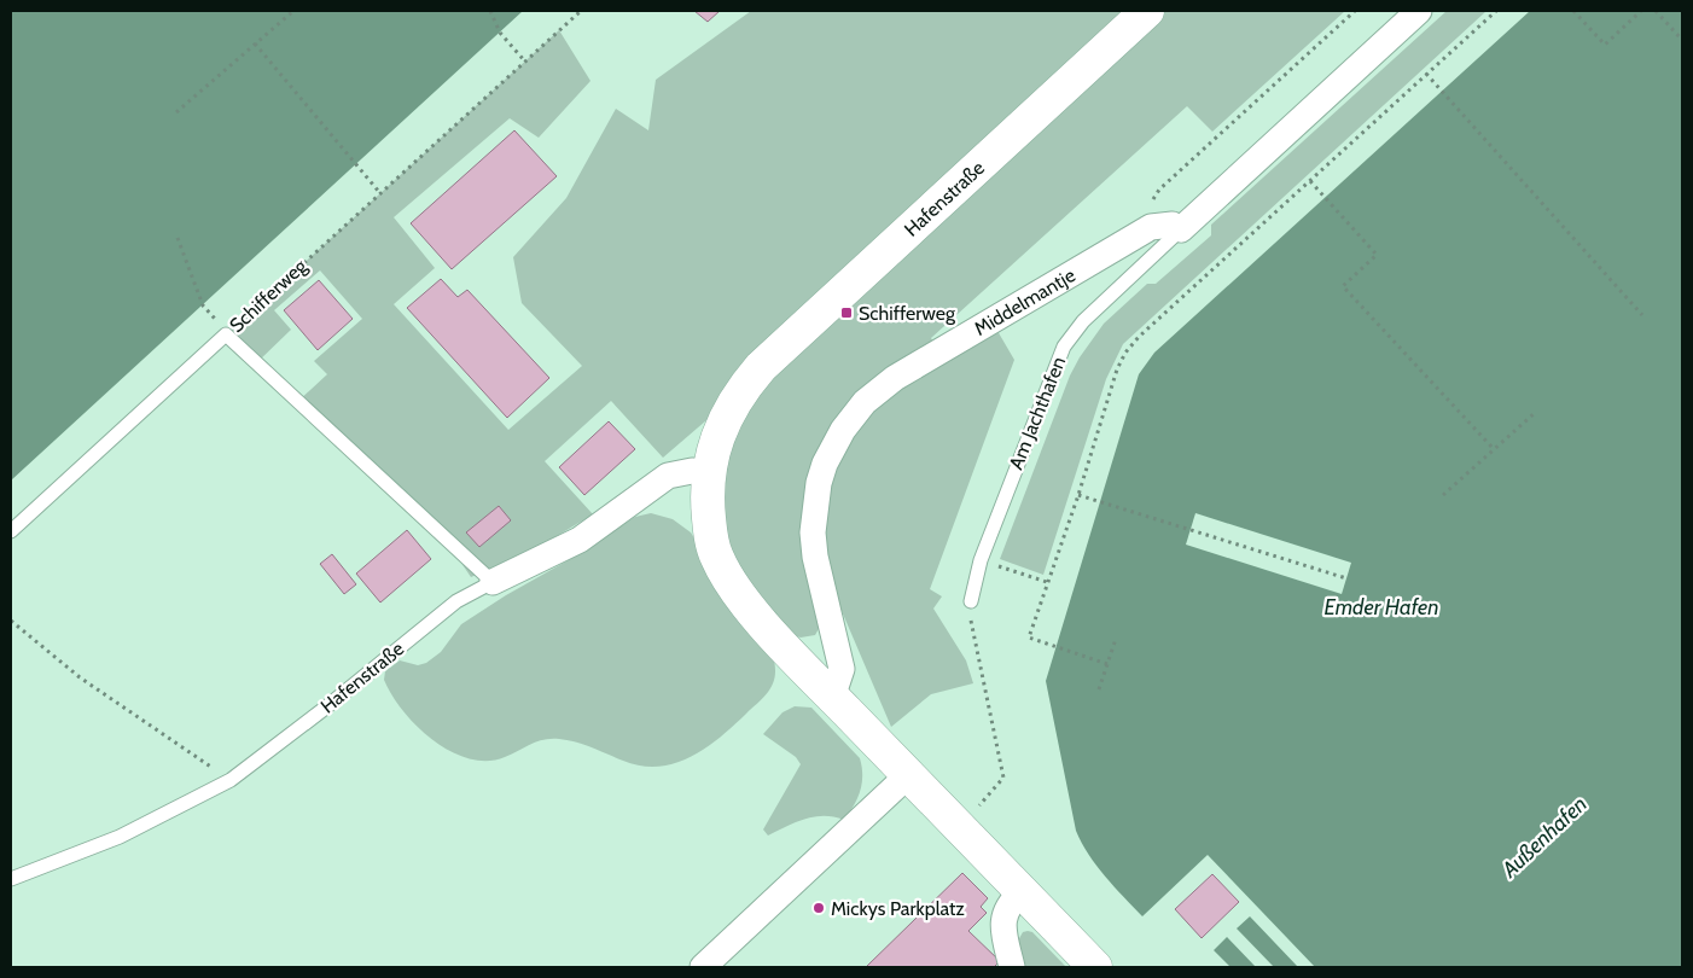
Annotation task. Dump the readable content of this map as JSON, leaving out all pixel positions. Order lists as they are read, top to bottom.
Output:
{
  "streets": {
    "street": ["Hafenstraße", "Middelmantje"],
    "lane": ["Schifferweg", "Am Jachthafen"]
  },
  "crossings": [
    ["Hafenstraße", "Schifferweg"],
    ["Hafenstraße", "Middelmantje"]
  ],
  "water": ["Emder Hafen", "Außenhafen"],
  "places": {
    "transit": ["Schifferweg"],
    "other": ["Mickys Parkplatz"]
  }
}
